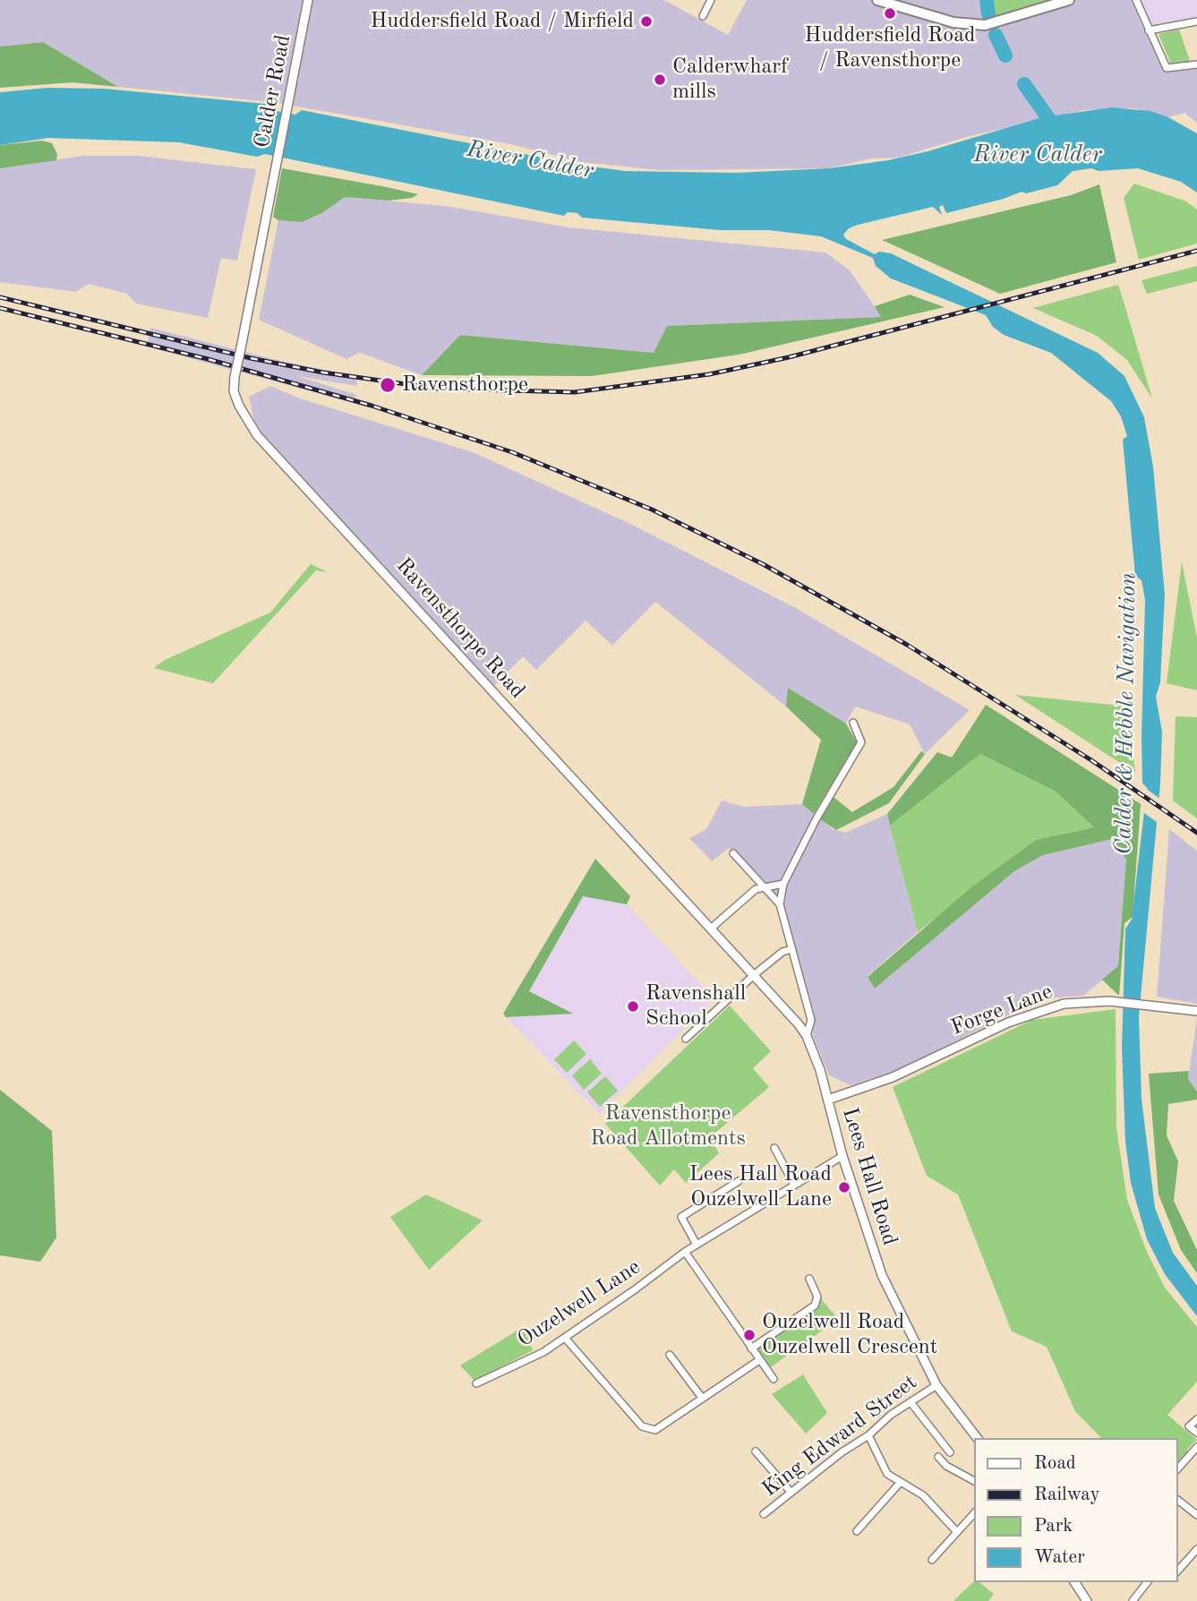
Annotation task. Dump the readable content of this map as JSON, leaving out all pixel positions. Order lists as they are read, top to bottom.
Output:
{
  "streets": {
    "street": [
      "Calder Road",
      "Ravensthorpe Road",
      "Forge Lane",
      "Lees Hall Road",
      "Ouzelwell Lane",
      "King Edward Street"
    ]
  },
  "crossings": [
    ["Calder Road", "Ravensthorpe Road"],
    ["Ravensthorpe Road", "Lees Hall Road"],
    ["Forge Lane", "Lees Hall Road"],
    ["Lees Hall Road", "Ouzelwell Lane"],
    ["Lees Hall Road", "King Edward Street"]
  ],
  "water": ["River Calder", "Calder & Hebble Navigation"],
  "parks": ["Ravensthorpe Road Allotments"],
  "places": [
    "Huddersfield Road / Ravensthorpe",
    "Huddersfield Road / Mirfield",
    "Calderwharf mills",
    "Ravensthorpe",
    "Ravenshall School",
    "Lees Hall Road Ouzelwell Lane",
    "Ouzelwell Road Ouzelwell Crescent"
  ],
  "legend": [
    "Road",
    "Railway",
    "Park",
    "Water"
  ]
}
